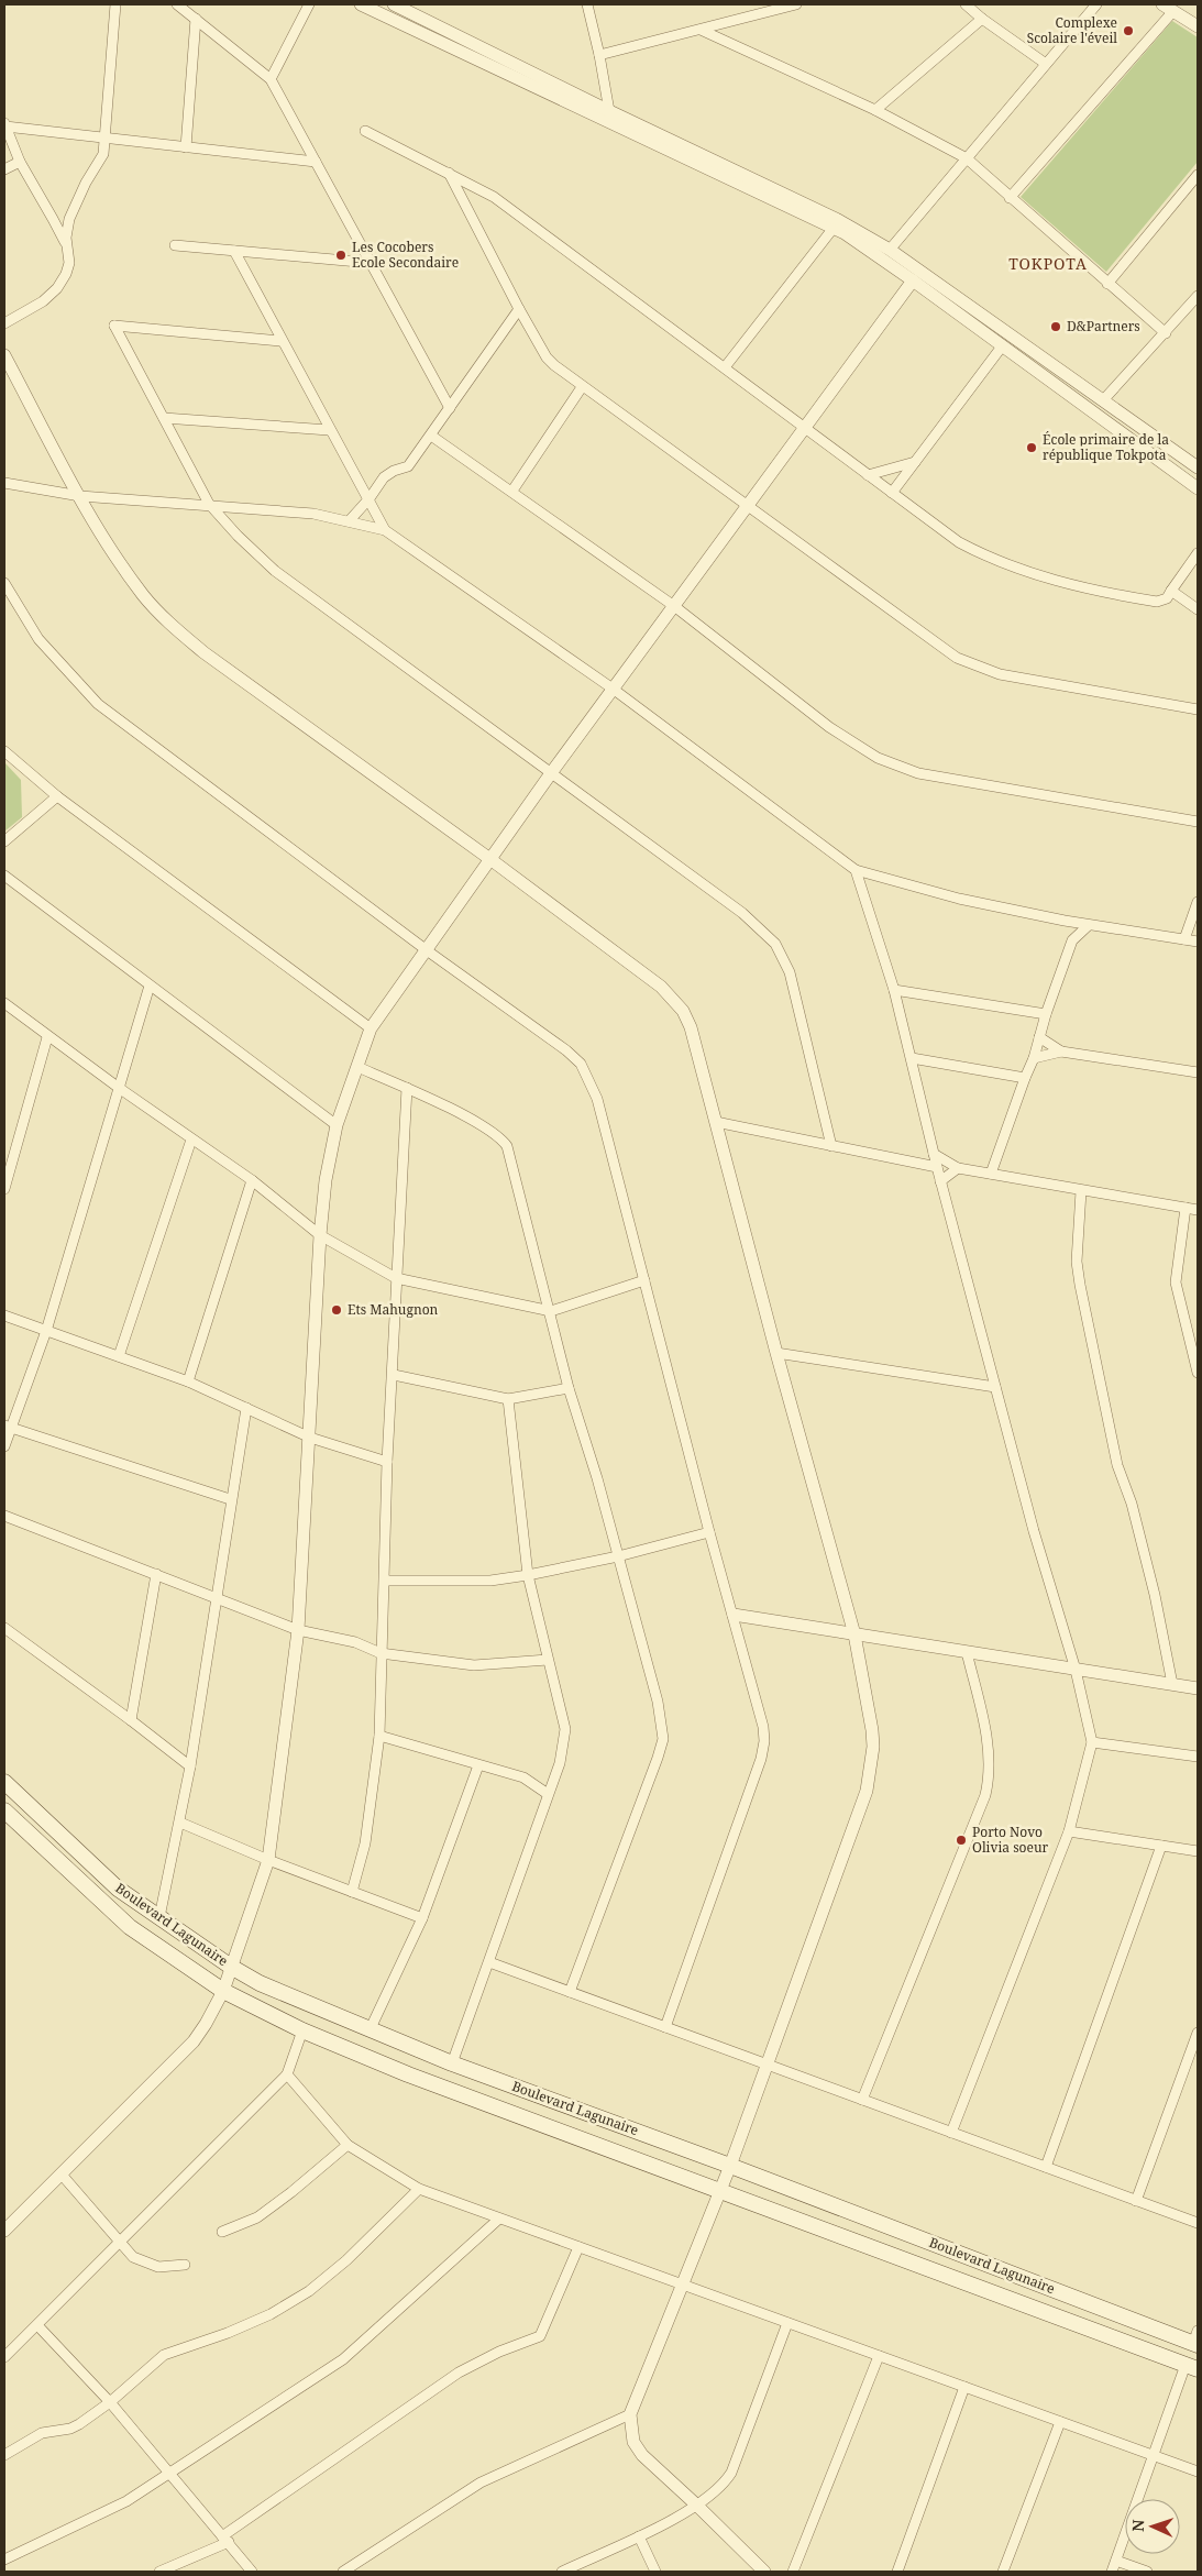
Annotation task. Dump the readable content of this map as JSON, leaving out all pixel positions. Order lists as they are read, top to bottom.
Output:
{
  "streets": {
    "main road": ["Boulevard Lagunaire"]
  },
  "districts": ["TOKPOTA"],
  "places": [
    "Complexe Scolaire l'éveil",
    "Les Cocobers Ecole Secondaire",
    "D&Partners",
    "École primaire de la république Tokpota",
    "Ets Mahugnon",
    "Porto Novo Olivia soeur"
  ],
  "north": "left"
}
